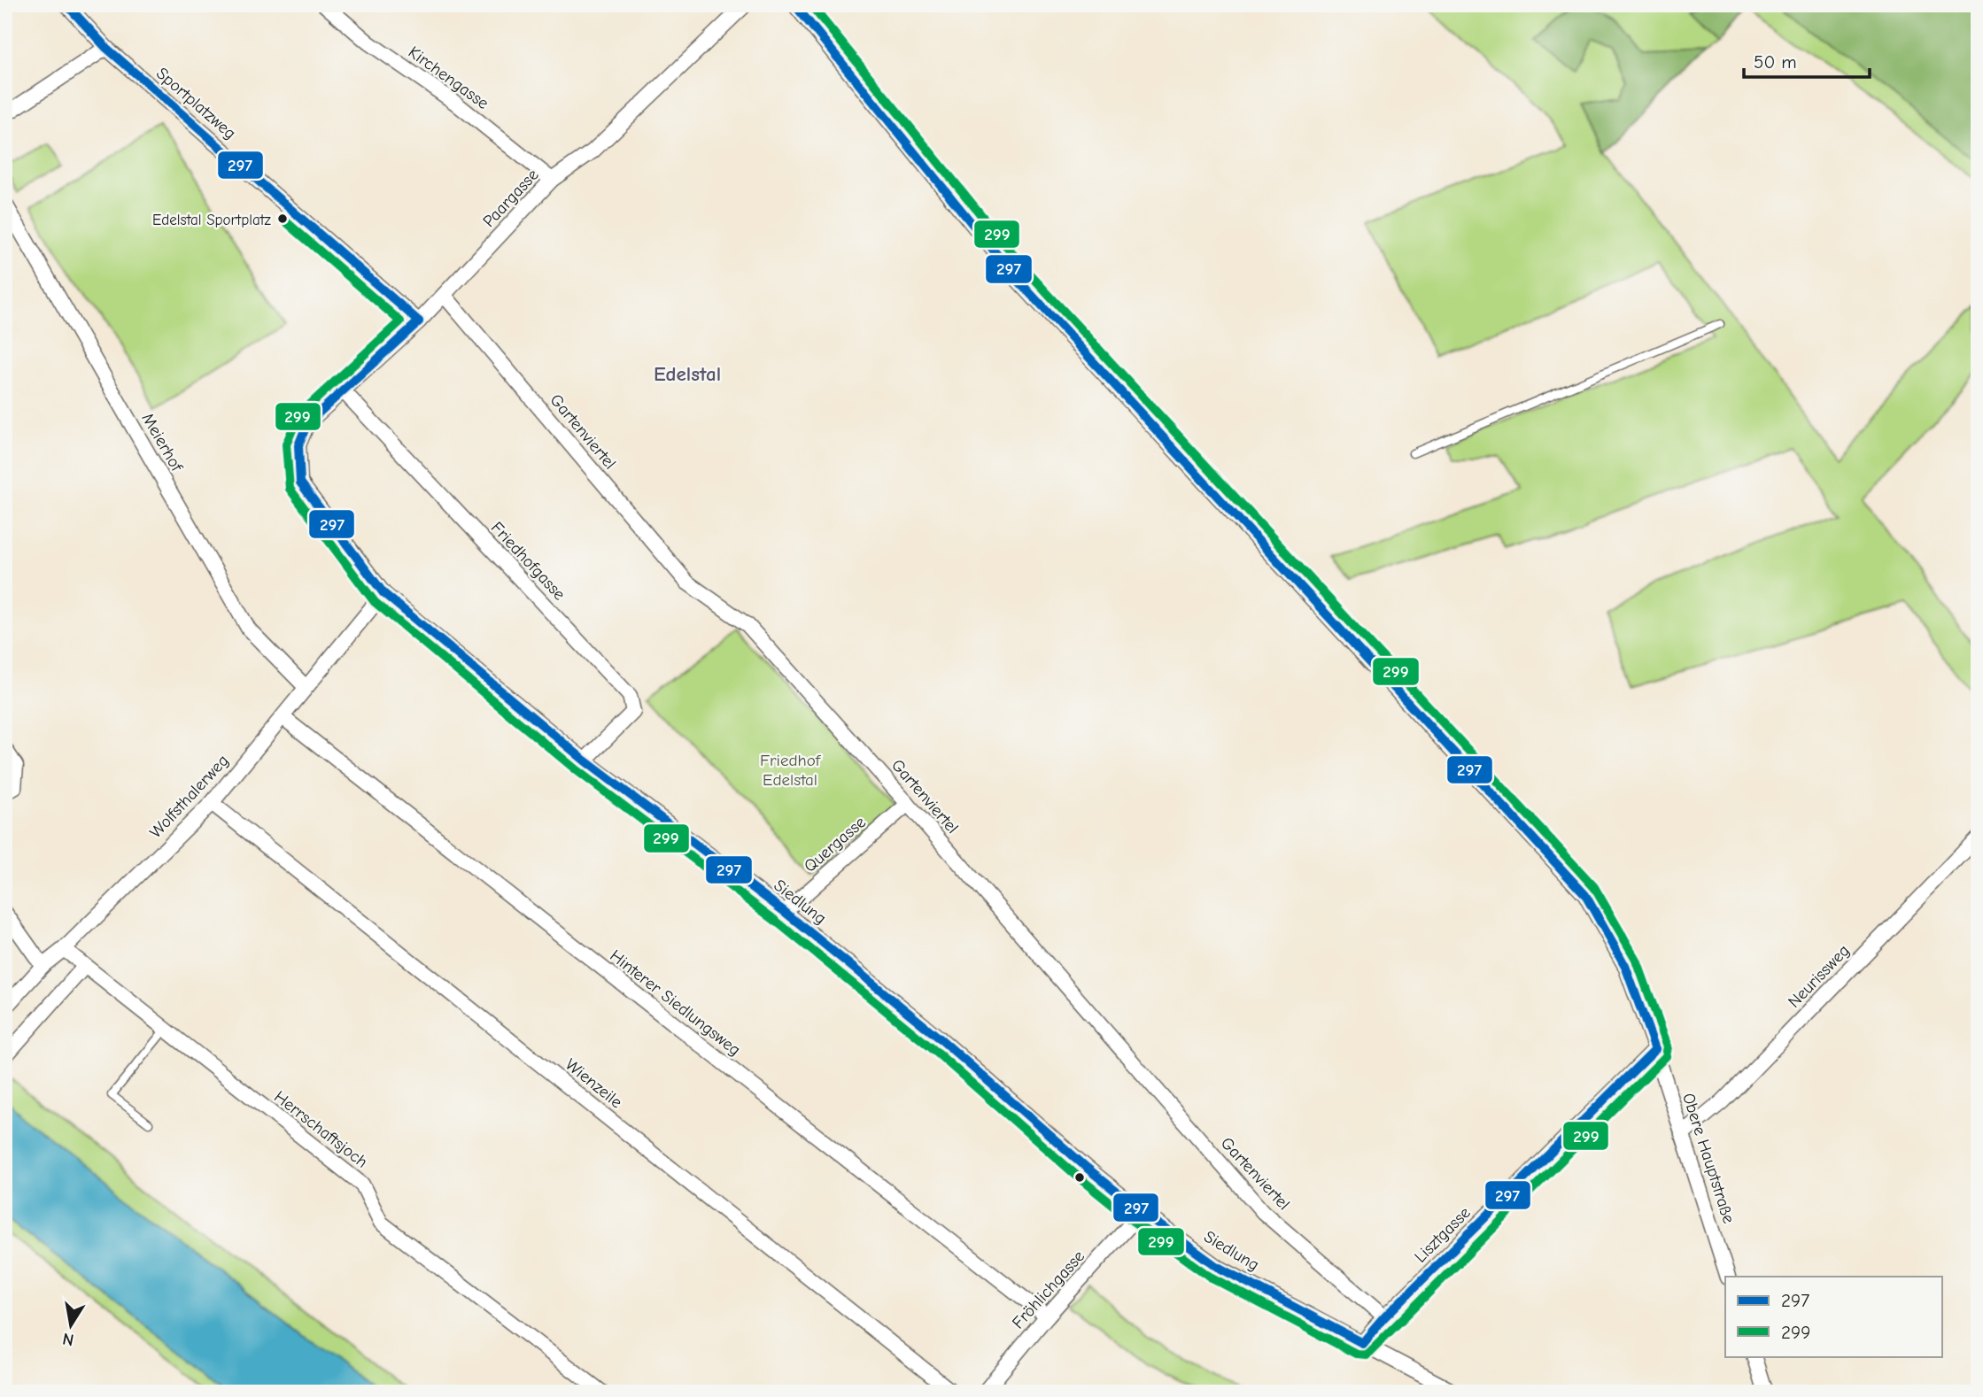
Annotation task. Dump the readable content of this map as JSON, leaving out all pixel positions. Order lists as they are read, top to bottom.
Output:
{
  "streets": {
    "street": [
      "Kirchengasse",
      "Sportplatzweg",
      "Paargasse",
      "Gartenviertel",
      "Meierhof",
      "Friedhofgasse",
      "Wolfsthalerweg",
      "Quergasse",
      "Siedlung",
      "Neurissweg",
      "Hinterer Siedlungsweg",
      "Wienzeile",
      "Herrschaftsjoch",
      "Obere Hauptstraße",
      "Lisztgasse",
      "Fröhlichgasse"
    ]
  },
  "crossings": [
    ["Kirchengasse", "Paargasse"],
    ["Sportplatzweg", "Paargasse"],
    ["Paargasse", "Gartenviertel"],
    ["Paargasse", "Friedhofgasse"],
    ["Paargasse", "Siedlung"],
    ["Gartenviertel", "Quergasse"],
    ["Gartenviertel", "Lisztgasse"],
    ["Meierhof", "Wolfsthalerweg"],
    ["Friedhofgasse", "Siedlung"],
    ["Wolfsthalerweg", "Siedlung"],
    ["Wolfsthalerweg", "Hinterer Siedlungsweg"],
    ["Wolfsthalerweg", "Wienzeile"],
    ["Wolfsthalerweg", "Herrschaftsjoch"],
    ["Quergasse", "Siedlung"],
    ["Siedlung", "Lisztgasse"],
    ["Siedlung", "Fröhlichgasse"],
    ["Neurissweg", "Obere Hauptstraße"],
    ["Hinterer Siedlungsweg", "Fröhlichgasse"],
    ["Obere Hauptstraße", "Lisztgasse"]
  ],
  "districts": ["Edelstal"],
  "parks": ["Friedhof Edelstal"],
  "places": ["Edelstal Sportplatz"],
  "lines": ["transit line 297", "transit line 299"],
  "legend": ["297", "299"],
  "scale_bar": "50 m",
  "north": "bottom"
}
